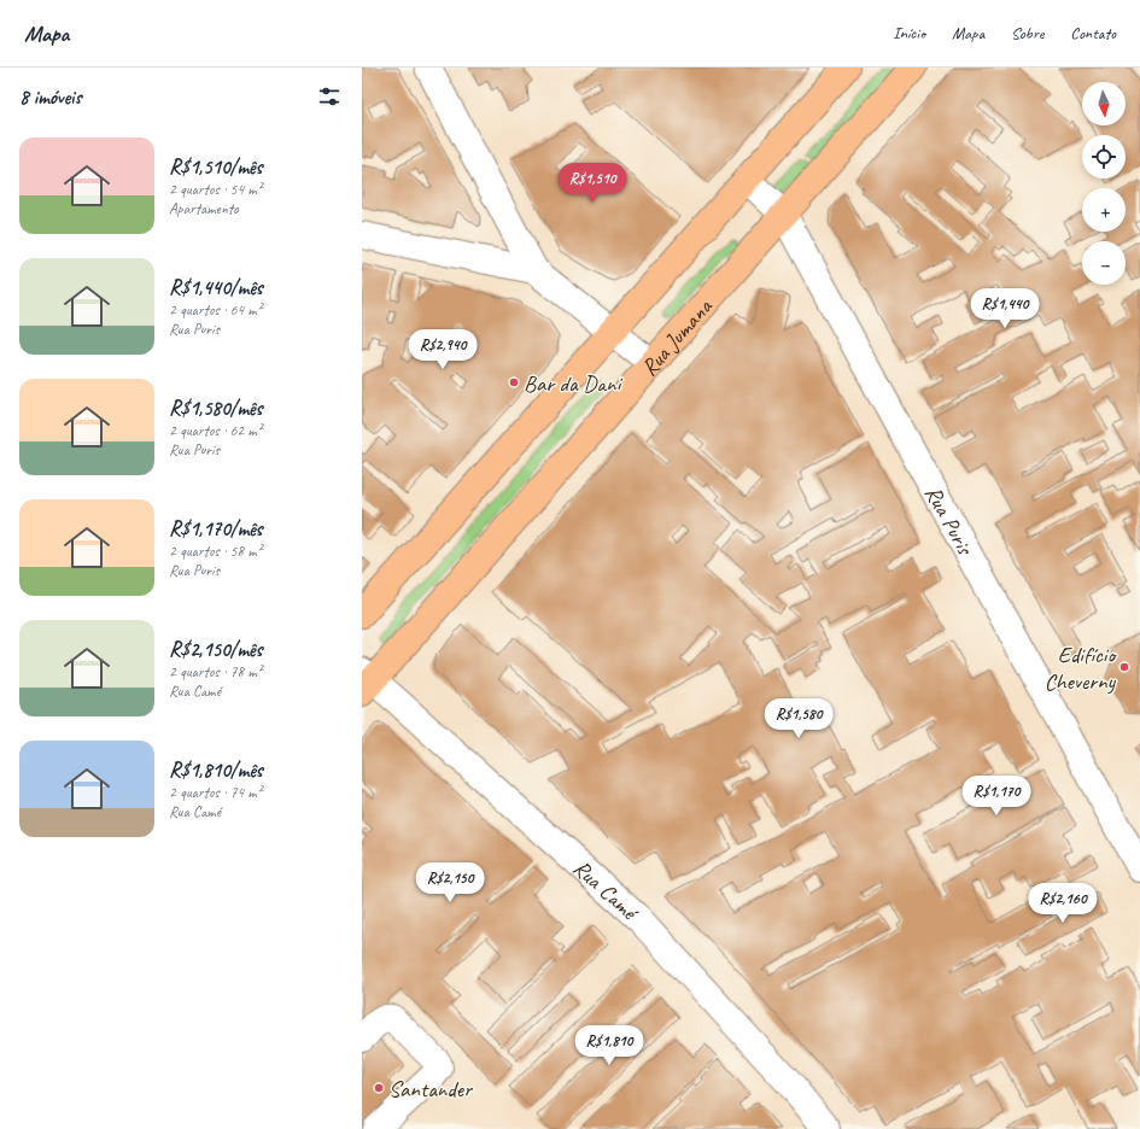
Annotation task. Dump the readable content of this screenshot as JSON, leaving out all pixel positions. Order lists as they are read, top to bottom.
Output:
{
  "streets": {
    "main road": ["Rua Jumana"],
    "street": ["Rua Puris", "Rua Camé"]
  },
  "crossings": [
    ["Rua Jumana", "Rua Puris"],
    ["Rua Jumana", "Rua Camé"]
  ],
  "places": ["Bar da Dani", "Edifício Cheverny", "Santander"],
  "north": "bottom",
  "page": {
    "header": "Mapa",
    "nav": [
      "Início",
      "Mapa",
      "Sobre",
      "Contato"
    ],
    "heading": "8 imóveis",
    "map_buttons": ["+", "−"],
    "list": [
      {
        "name": "R$1,510/mês",
        "note": "2 quartos · 54 m² · Apartamento"
      },
      {
        "name": "R$1,440/mês",
        "note": "2 quartos · 64 m² · Rua Puris"
      },
      {
        "name": "R$1,580/mês",
        "note": "2 quartos · 62 m² · Rua Puris"
      },
      {
        "name": "R$1,170/mês",
        "note": "2 quartos · 58 m² · Rua Puris"
      },
      {
        "name": "R$2,150/mês",
        "note": "2 quartos · 78 m² · Rua Camé"
      },
      {
        "name": "R$1,810/mês",
        "note": "2 quartos · 74 m² · Rua Camé"
      }
    ],
    "price": [
      "R$1,510",
      "R$1,440",
      "R$2,940",
      "R$1,580",
      "R$1,170",
      "R$2,150",
      "R$2,160",
      "R$1,810"
    ]
  }
}
